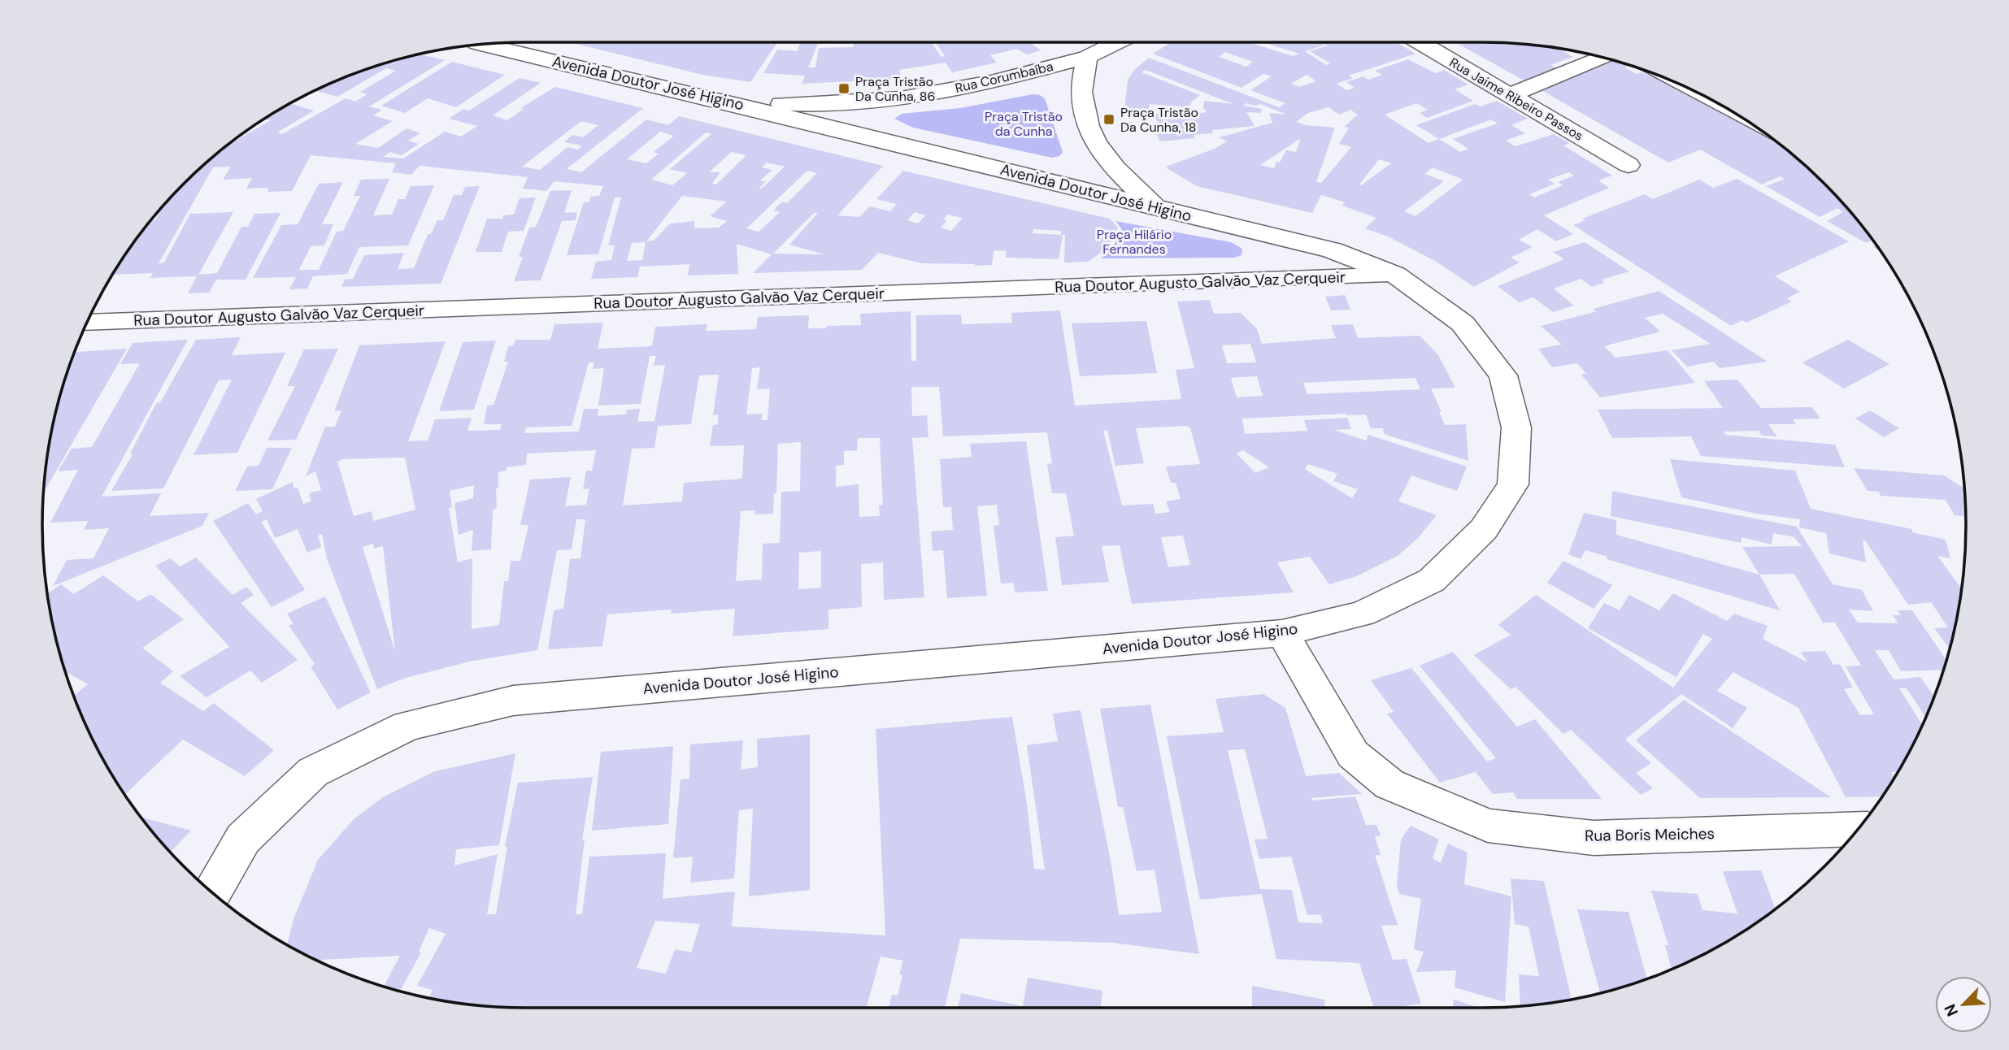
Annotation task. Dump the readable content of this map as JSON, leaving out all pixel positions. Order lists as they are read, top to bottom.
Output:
{
  "streets": {
    "street": [
      "Rua Corumbaíba",
      "Avenida Doutor José Higino",
      "Rua Jaime Ribeiro Passos",
      "Rua Doutor Augusto Galvão Vaz Cerqueir",
      "Rua Boris Meiches"
    ]
  },
  "crossings": [
    ["Rua Corumbaíba", "Avenida Doutor José Higino"],
    ["Avenida Doutor José Higino", "Rua Doutor Augusto Galvão Vaz Cerqueir"],
    ["Avenida Doutor José Higino", "Rua Boris Meiches"]
  ],
  "parks": ["Praça Tristão da Cunha", "Praça Hilário Fernandes"],
  "places": {
    "transit": ["Praça Tristão Da Cunha, 86", "Praça Tristão Da Cunha, 18"]
  },
  "north": "bottom left"
}
